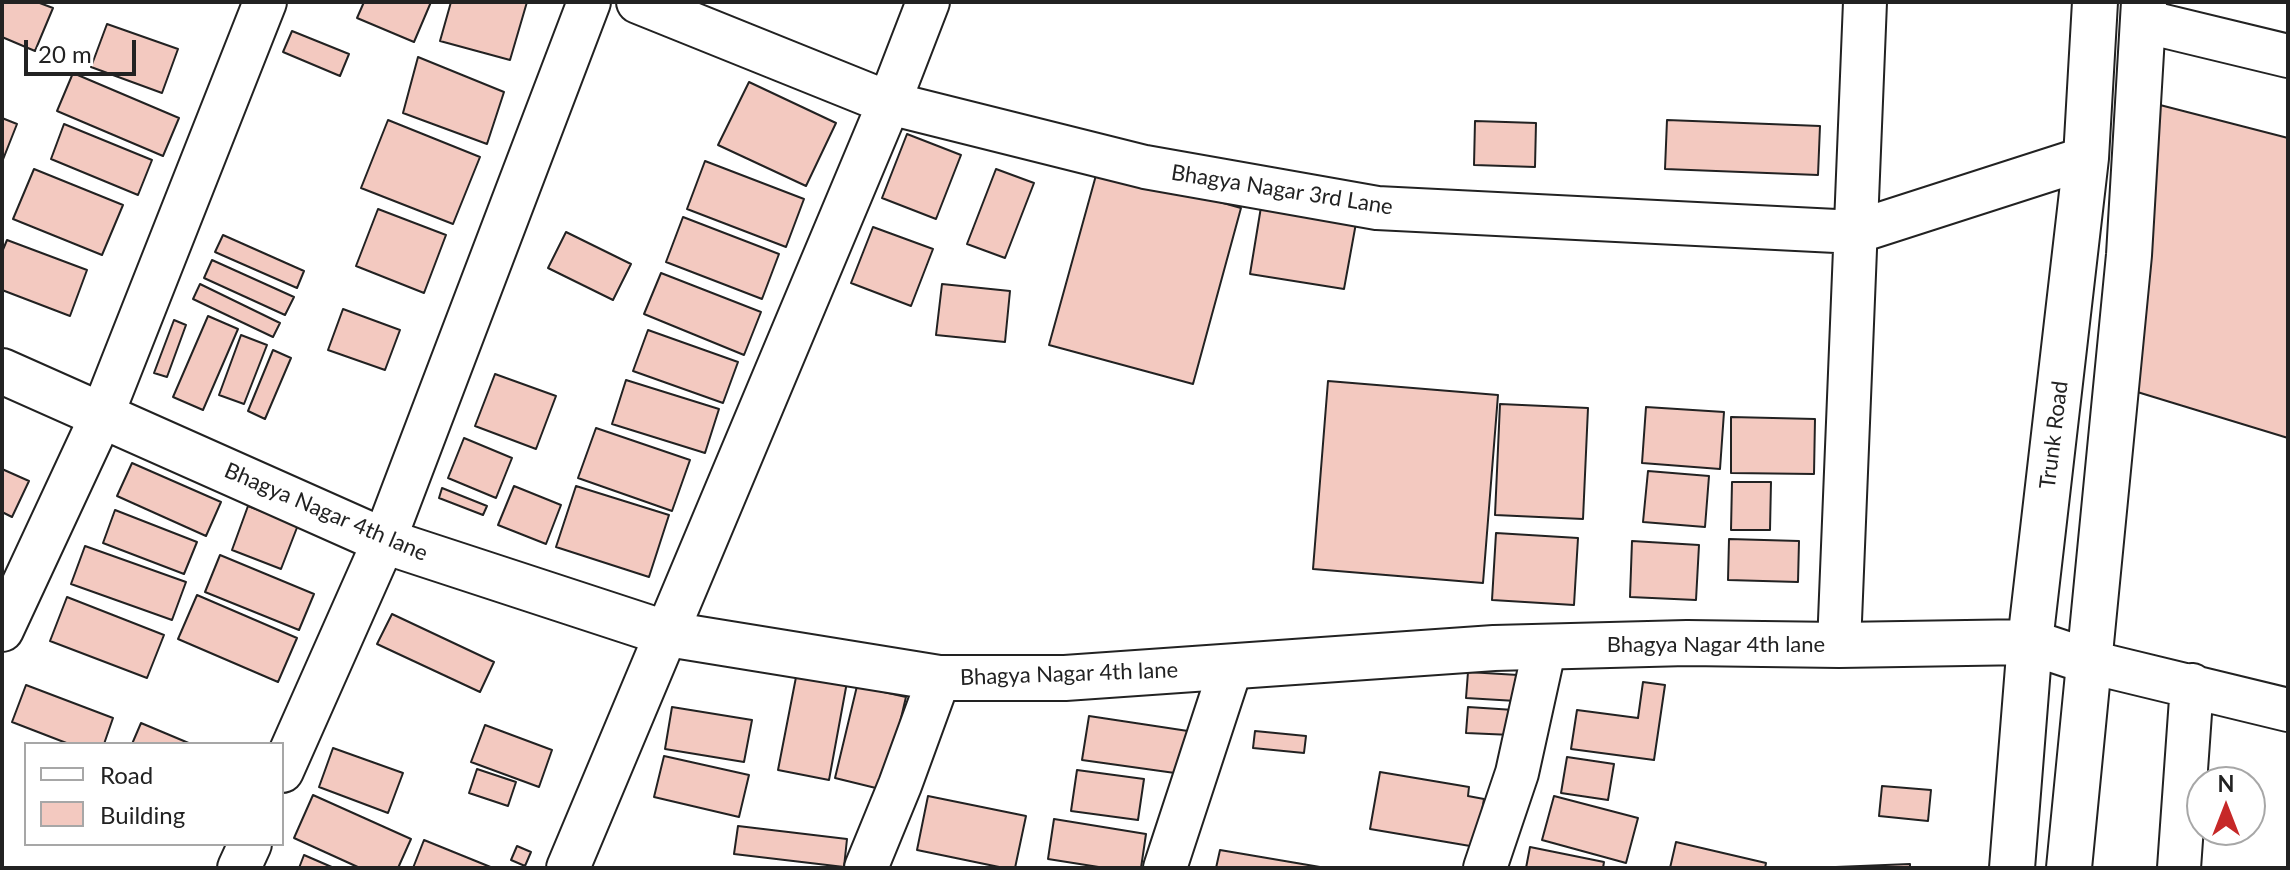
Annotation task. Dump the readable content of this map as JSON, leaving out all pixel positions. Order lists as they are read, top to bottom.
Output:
{
  "streets": {
    "main road": ["Trunk Road", "Bhagya Nagar 4th lane"],
    "street": ["Bhagya Nagar 3rd Lane"]
  },
  "crossings": [
    ["Bhagya Nagar 3rd Lane", "Trunk Road"],
    ["Trunk Road", "Bhagya Nagar 4th lane"]
  ],
  "legend": ["Road", "Building"],
  "scale_bar": "20 m",
  "north": "top"
}
